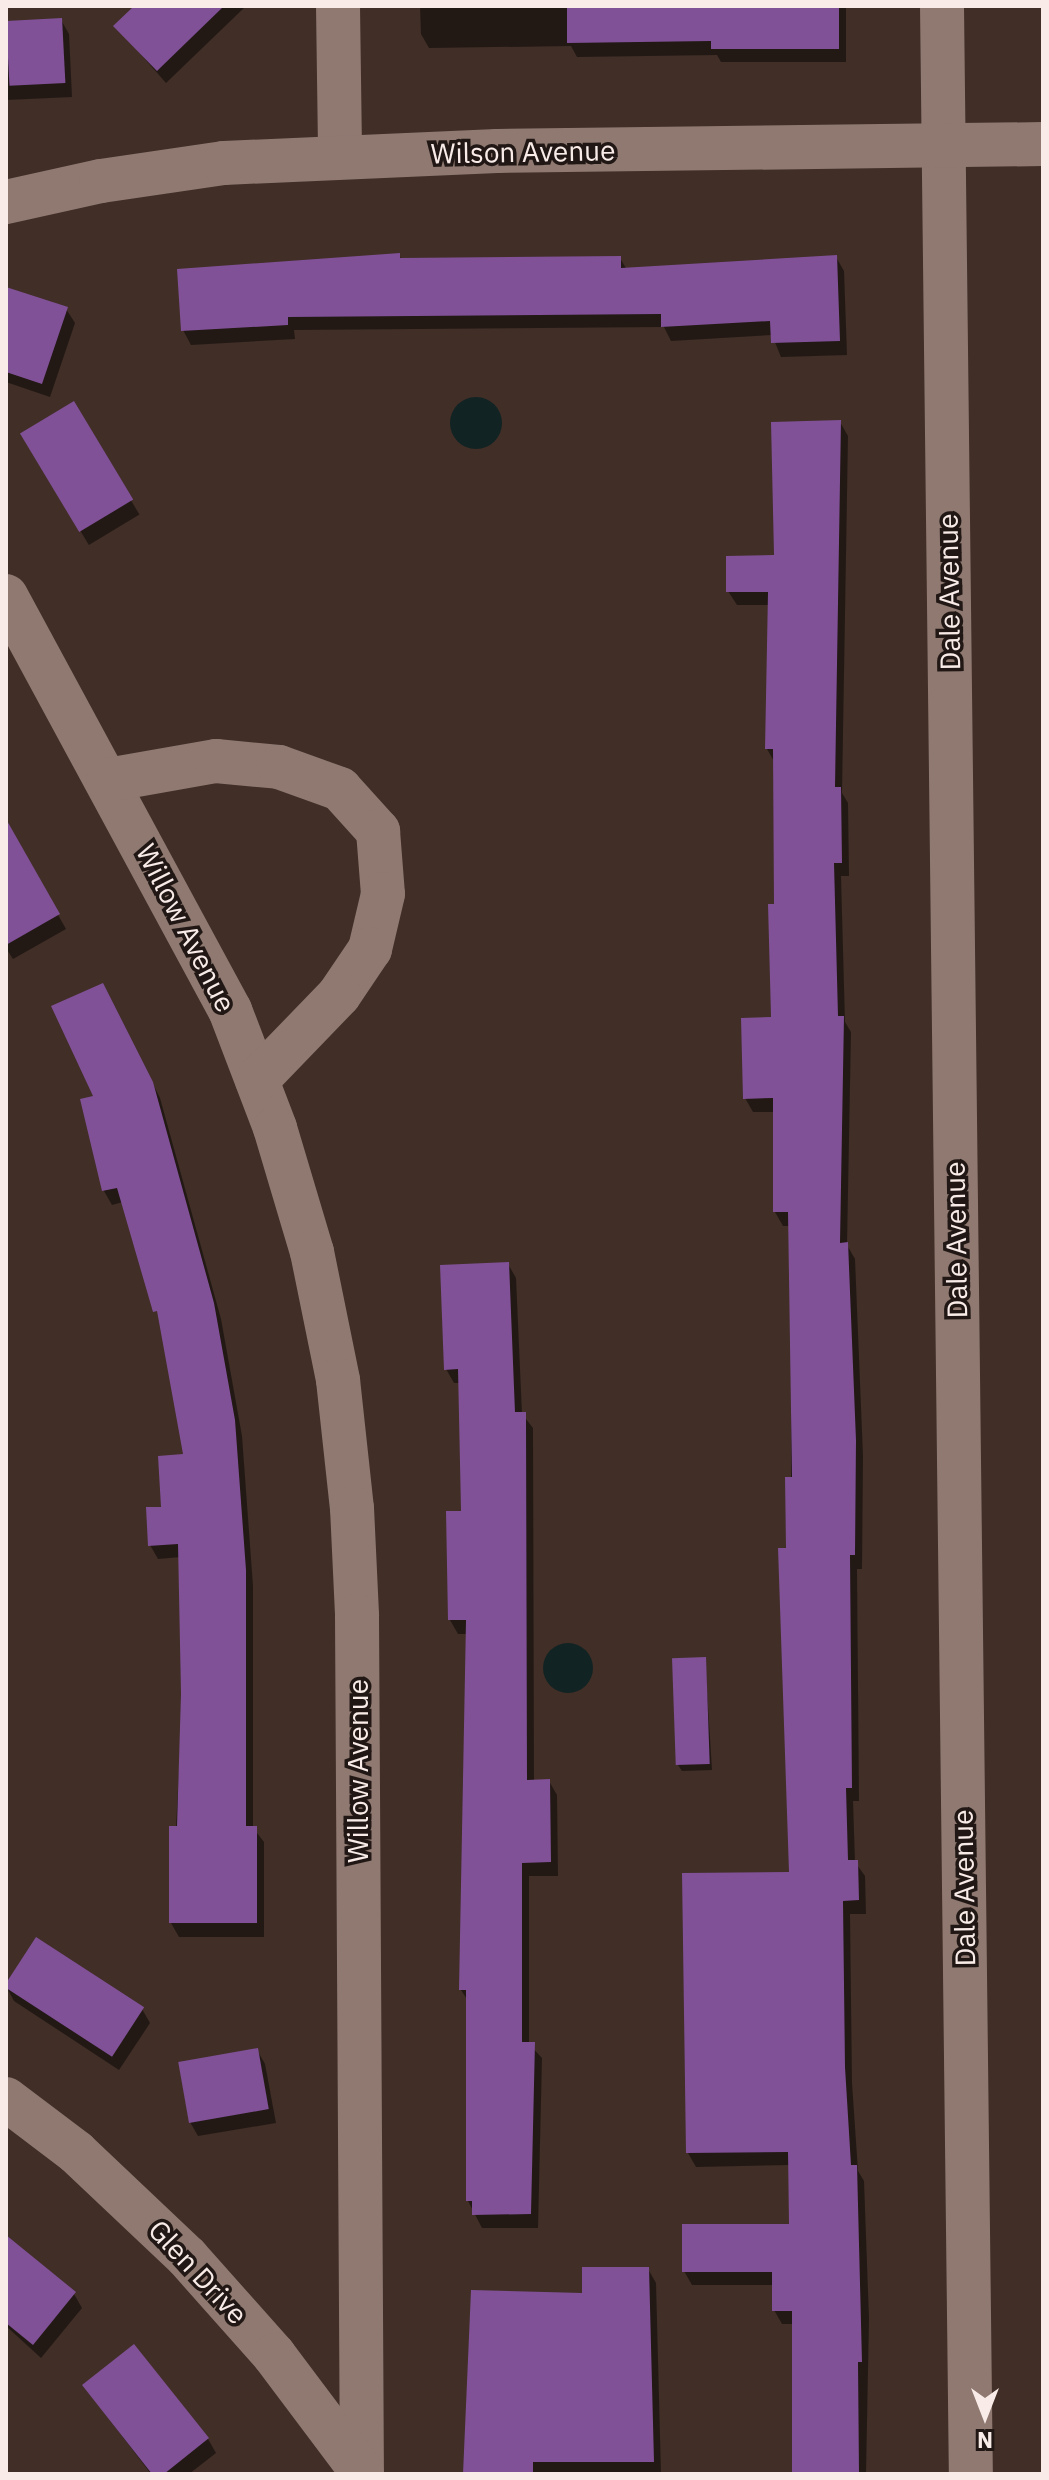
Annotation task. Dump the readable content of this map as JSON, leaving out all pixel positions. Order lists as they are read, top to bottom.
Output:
{
  "streets": {
    "street": [
      "Wilson Avenue",
      "Dale Avenue",
      "Willow Avenue",
      "Glen Drive"
    ]
  },
  "crossings": [
    ["Wilson Avenue", "Dale Avenue"],
    ["Willow Avenue", "Glen Drive"]
  ],
  "north": "bottom"
}
